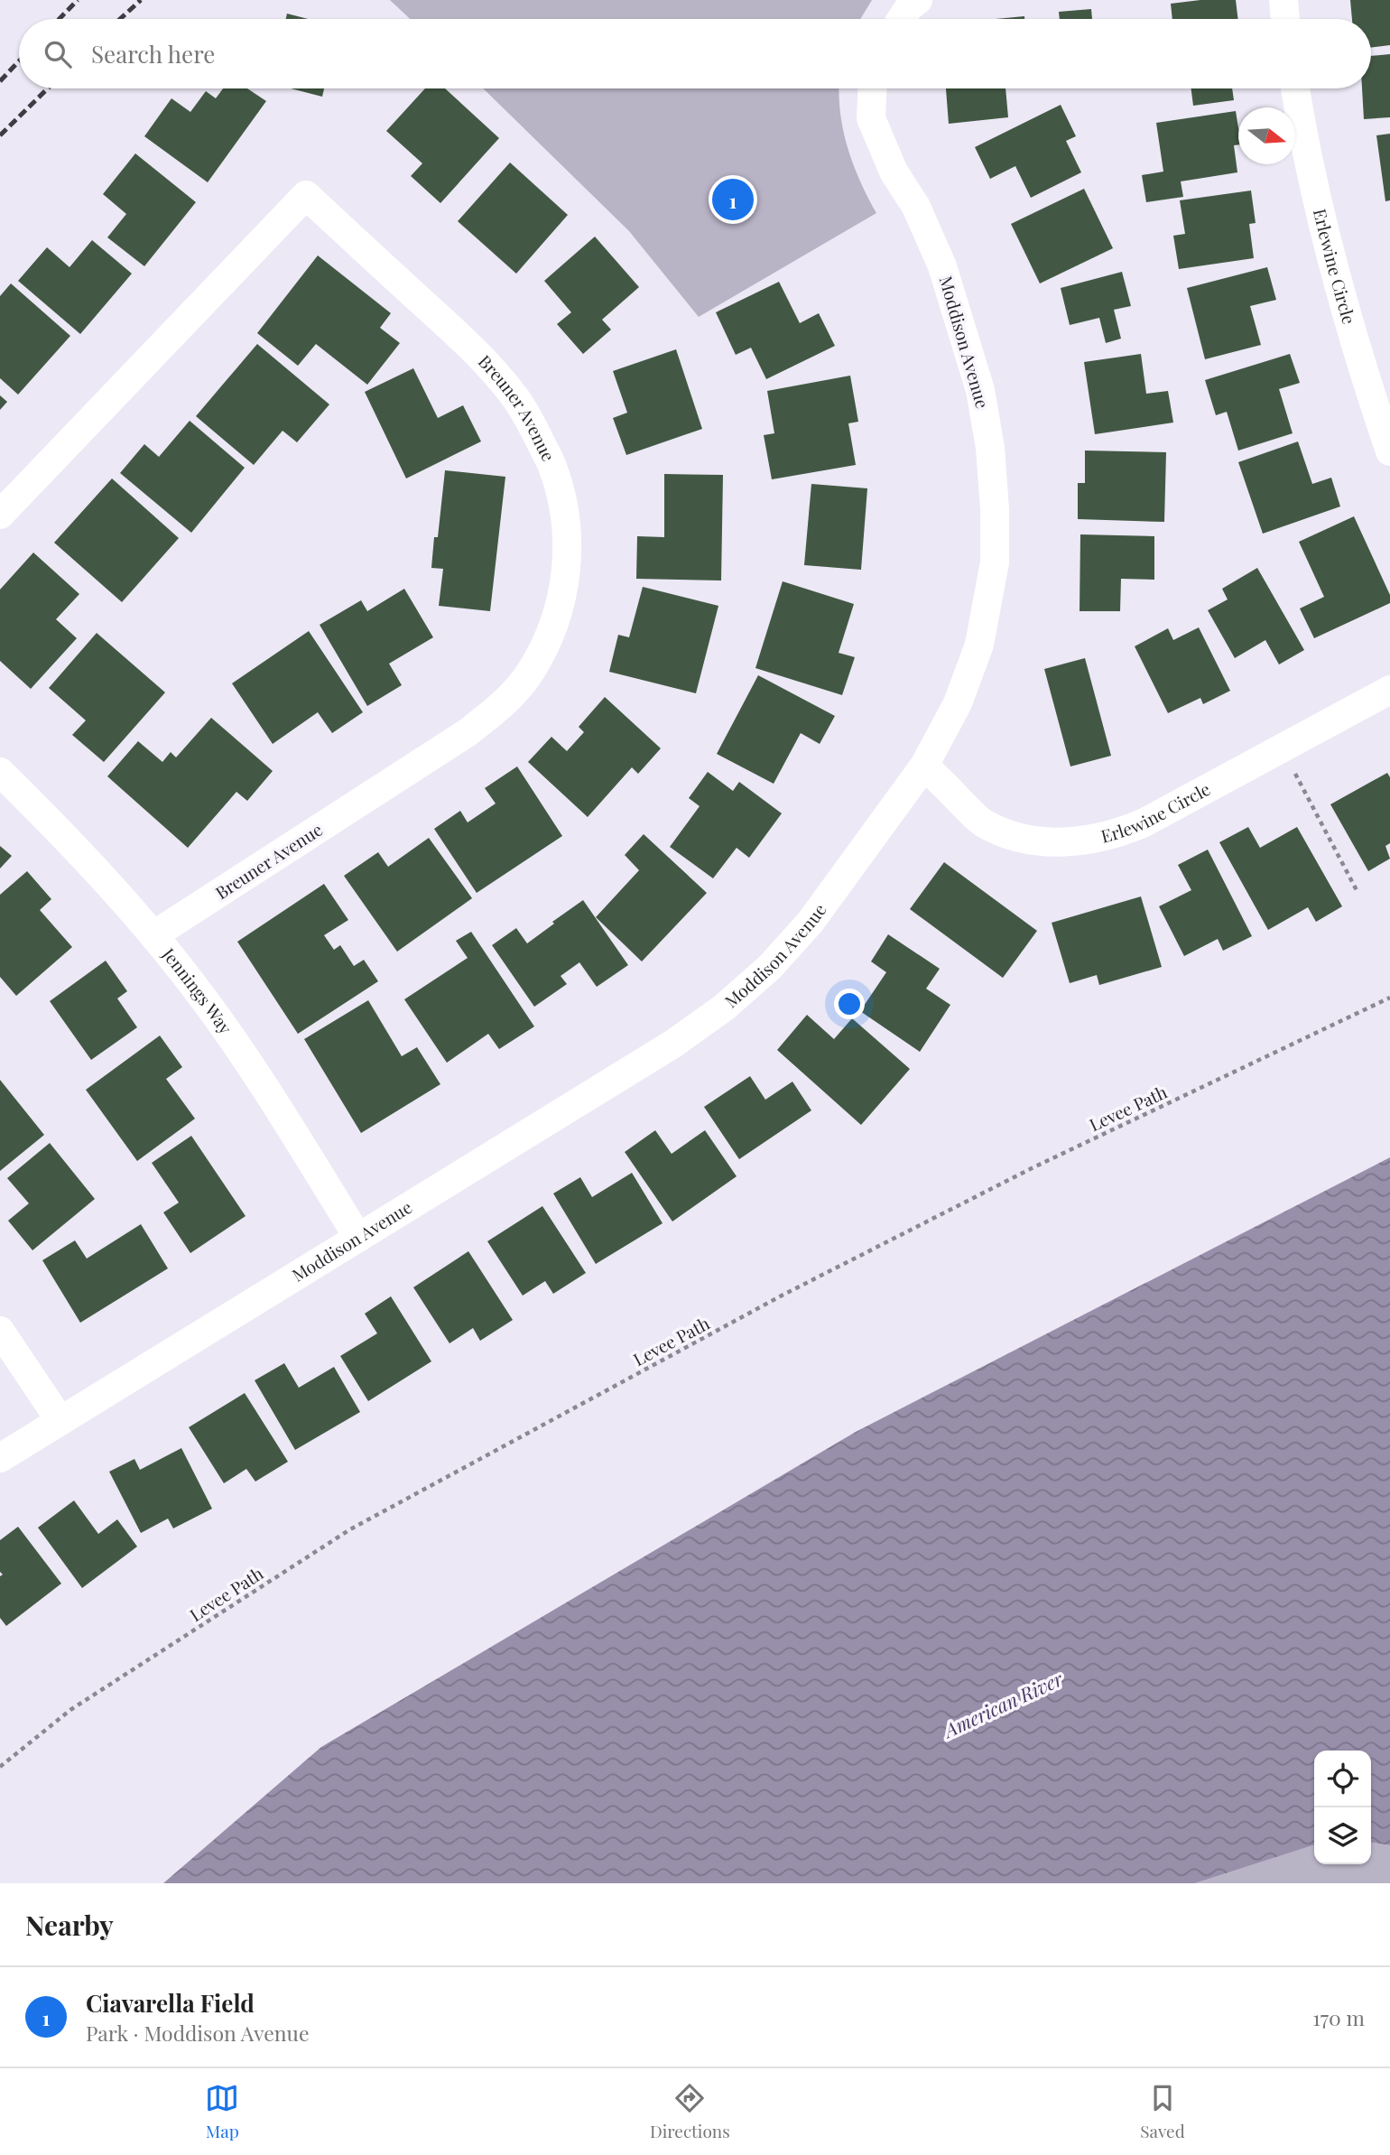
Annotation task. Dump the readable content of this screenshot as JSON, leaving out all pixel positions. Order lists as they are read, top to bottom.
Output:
{
  "streets": {
    "street": [
      "Erlewine Circle",
      "Moddison Avenue",
      "Breuner Avenue",
      "Jennings Way"
    ],
    "path": ["Levee Path"]
  },
  "crossings": [
    ["Erlewine Circle", "Moddison Avenue"],
    ["Moddison Avenue", "Jennings Way"],
    ["Breuner Avenue", "Jennings Way"]
  ],
  "water": ["American River"],
  "north": "right",
  "page": {
    "search": "Search here",
    "pins": "1",
    "heading": "Nearby",
    "list": [
      {
        "mark": "1",
        "name": "Ciavarella Field",
        "note": "Park · Moddison Avenue",
        "value": "170 m"
      }
    ],
    "nav": ["Map", "Directions", "Saved"]
  }
}
